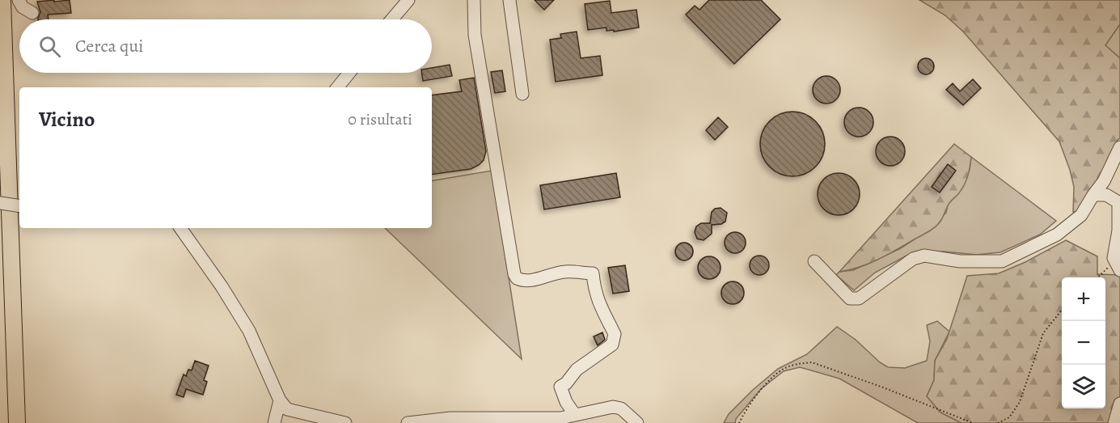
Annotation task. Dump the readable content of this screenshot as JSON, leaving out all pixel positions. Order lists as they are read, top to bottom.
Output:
{
  "page": {
    "search": "Cerca qui",
    "heading": ["Vicino", "0 risultati"],
    "map_buttons": ["+", "−"]
  }
}
